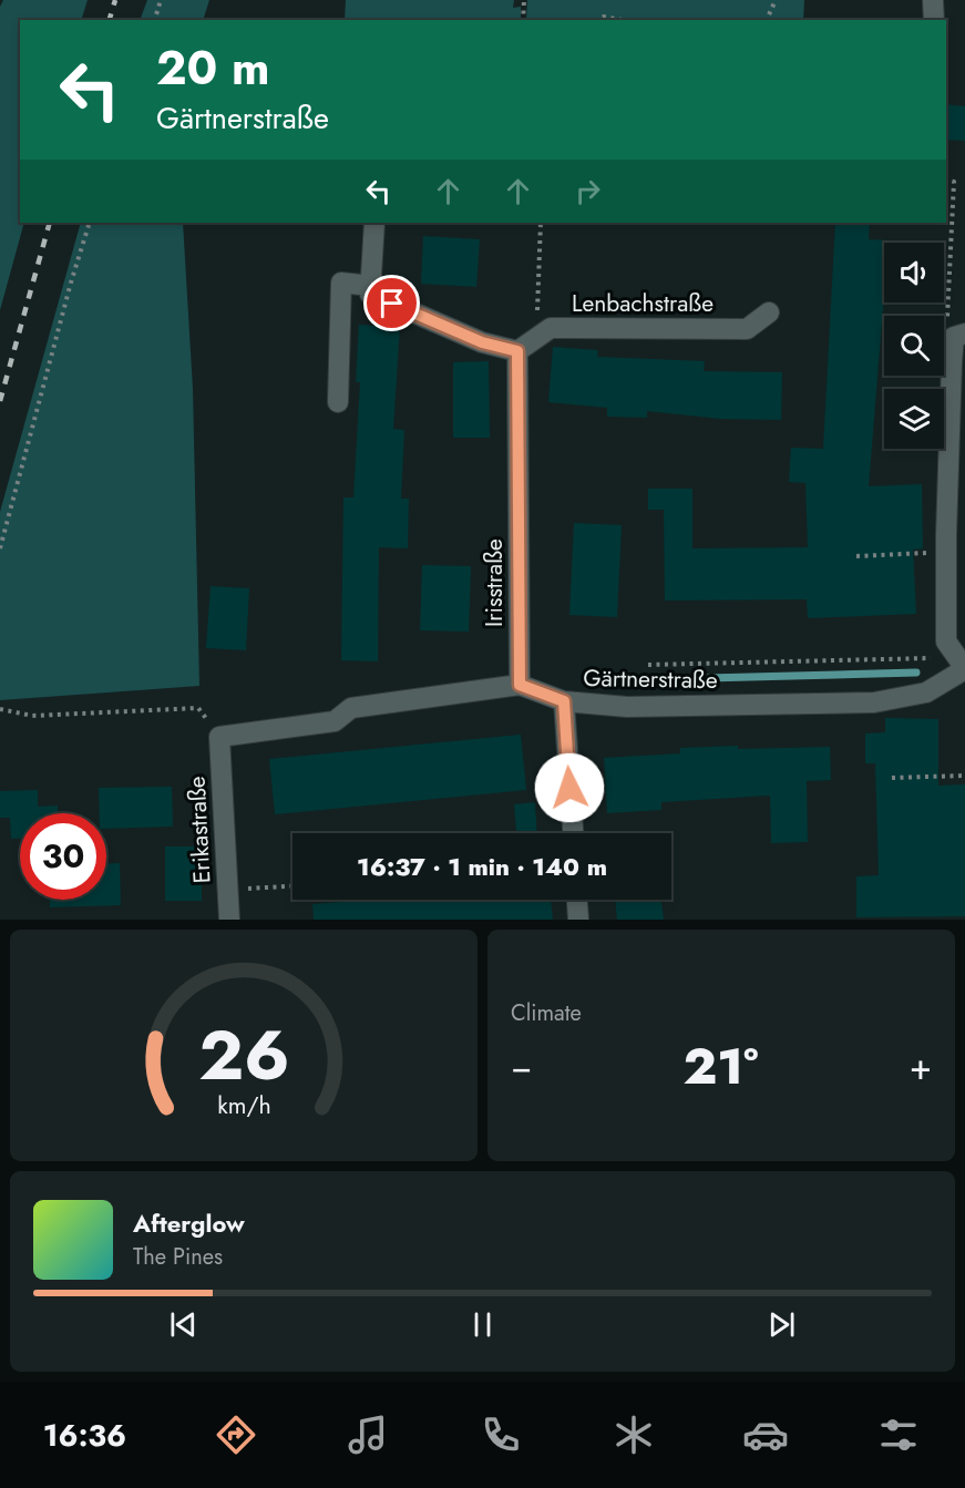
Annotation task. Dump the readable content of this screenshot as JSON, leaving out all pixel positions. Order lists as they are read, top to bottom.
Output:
{
  "streets": {
    "street": [
      "Lenbachstraße",
      "Irisstraße",
      "Gärtnerstraße",
      "Erikastraße"
    ]
  },
  "crossings": [
    ["Lenbachstraße", "Irisstraße"],
    ["Irisstraße", "Gärtnerstraße"],
    ["Gärtnerstraße", "Erikastraße"]
  ],
  "page": {
    "turn": ["20 m", "Gärtnerstraße"],
    "limit": "30",
    "trip": "16:37 · 1 min · 140 m",
    "tile": "Climate",
    "heat": ["−", "21°", "+"],
    "song": ["Afterglow", "The Pines"],
    "tabs": "16:36",
    "gauge": ["26", "km/h"]
  }
}
